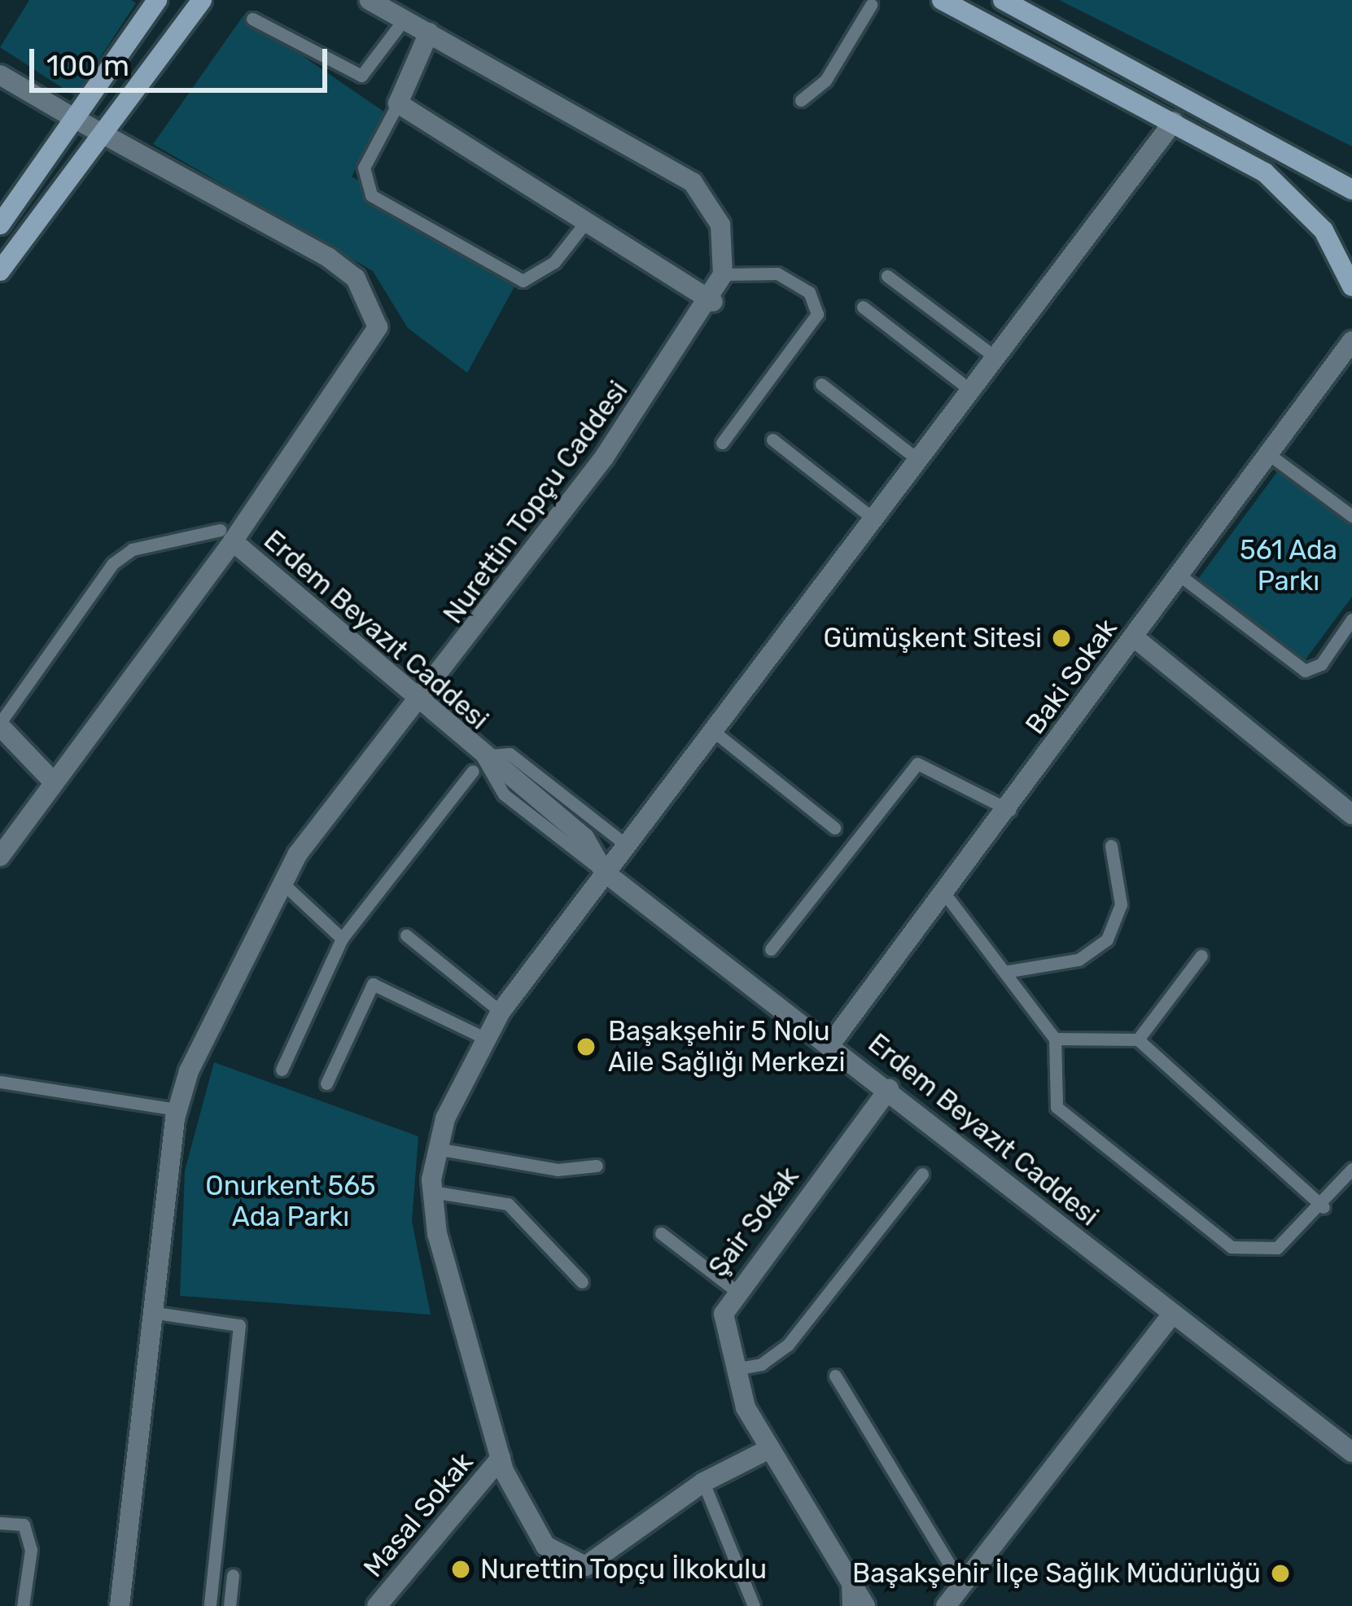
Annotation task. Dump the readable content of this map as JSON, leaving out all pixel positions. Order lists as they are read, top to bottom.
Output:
{
  "streets": {
    "street": [
      "Nurettin Topçu Caddesi",
      "Erdem Beyazıt Caddesi",
      "Baki Sokak",
      "Şair Sokak",
      "Masal Sokak"
    ]
  },
  "crossings": [
    ["Nurettin Topçu Caddesi", "Erdem Beyazıt Caddesi"],
    ["Erdem Beyazıt Caddesi", "Baki Sokak"],
    ["Erdem Beyazıt Caddesi", "Şair Sokak"]
  ],
  "parks": ["561 Ada Parkı", "Onurkent 565 Ada Parkı"],
  "places": [
    "Gümüşkent Sitesi",
    "Başakşehir 5 Nolu Aile Sağlığı Merkezi",
    "Nurettin Topçu İlkokulu",
    "Başakşehir İlçe Sağlık Müdürlüğü"
  ],
  "scale_bar": "100 m"
}
